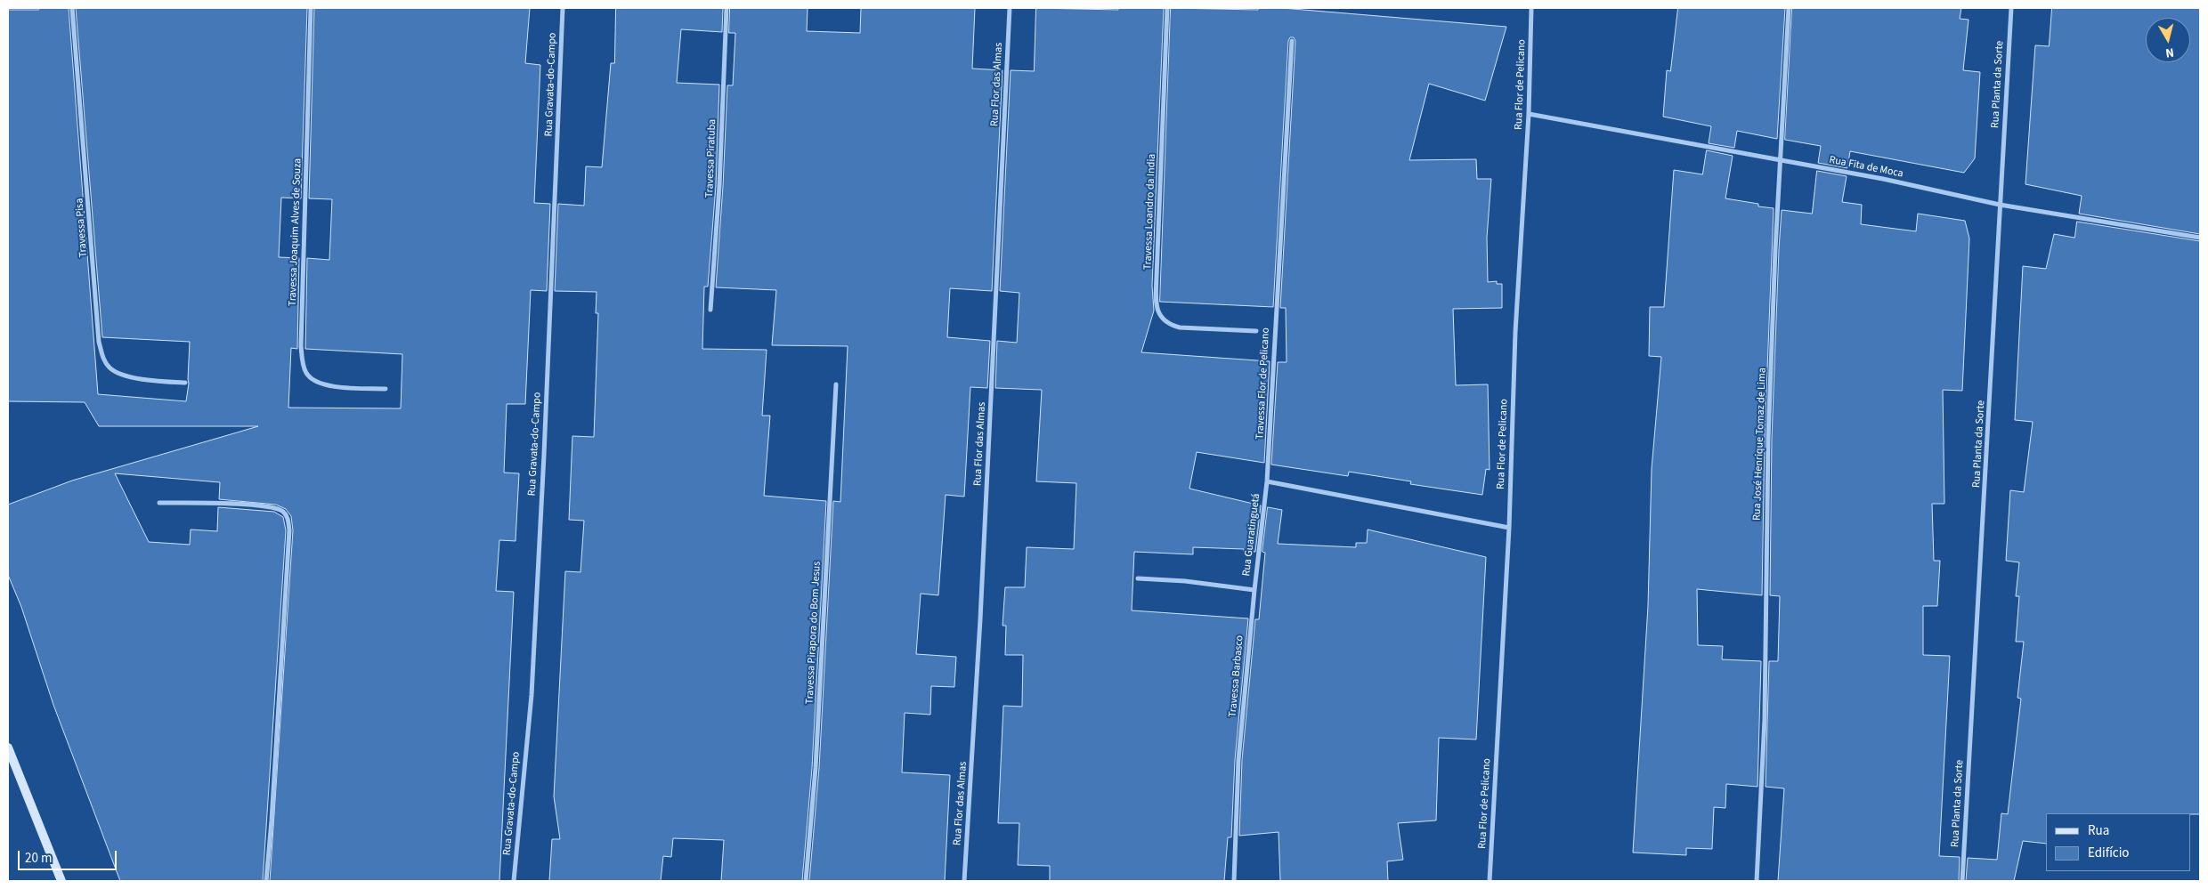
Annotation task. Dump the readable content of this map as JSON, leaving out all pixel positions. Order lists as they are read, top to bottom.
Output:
{
  "streets": {
    "street": [
      "Rua Gravata-do-Campo",
      "Rua Flor das Almas",
      "Rua Flor de Pelicano",
      "Rua Planta da Sorte",
      "Travessa Piratuba",
      "Rua Fita de Moca",
      "Travessa Loandro da India",
      "Travessa Pisa",
      "Travessa Joaquim Alves de Souza",
      "Travessa Flor de Pelicano",
      "Rua José Henrique Tomaz de Lima",
      "Rua Guaratinguetá",
      "Travessa Pirapora do Bom Jesus",
      "Travessa Barbasco"
    ]
  },
  "crossings": [
    ["Rua Flor de Pelicano", "Rua Fita de Moca"],
    ["Rua Planta da Sorte", "Rua Fita de Moca"],
    ["Rua Fita de Moca", "Rua José Henrique Tomaz de Lima"],
    ["Travessa Flor de Pelicano", "Rua Guaratinguetá"],
    ["Rua Guaratinguetá", "Travessa Barbasco"]
  ],
  "legend": ["Rua", "Edifício"],
  "scale_bar": "20 m",
  "north": "bottom"
}
